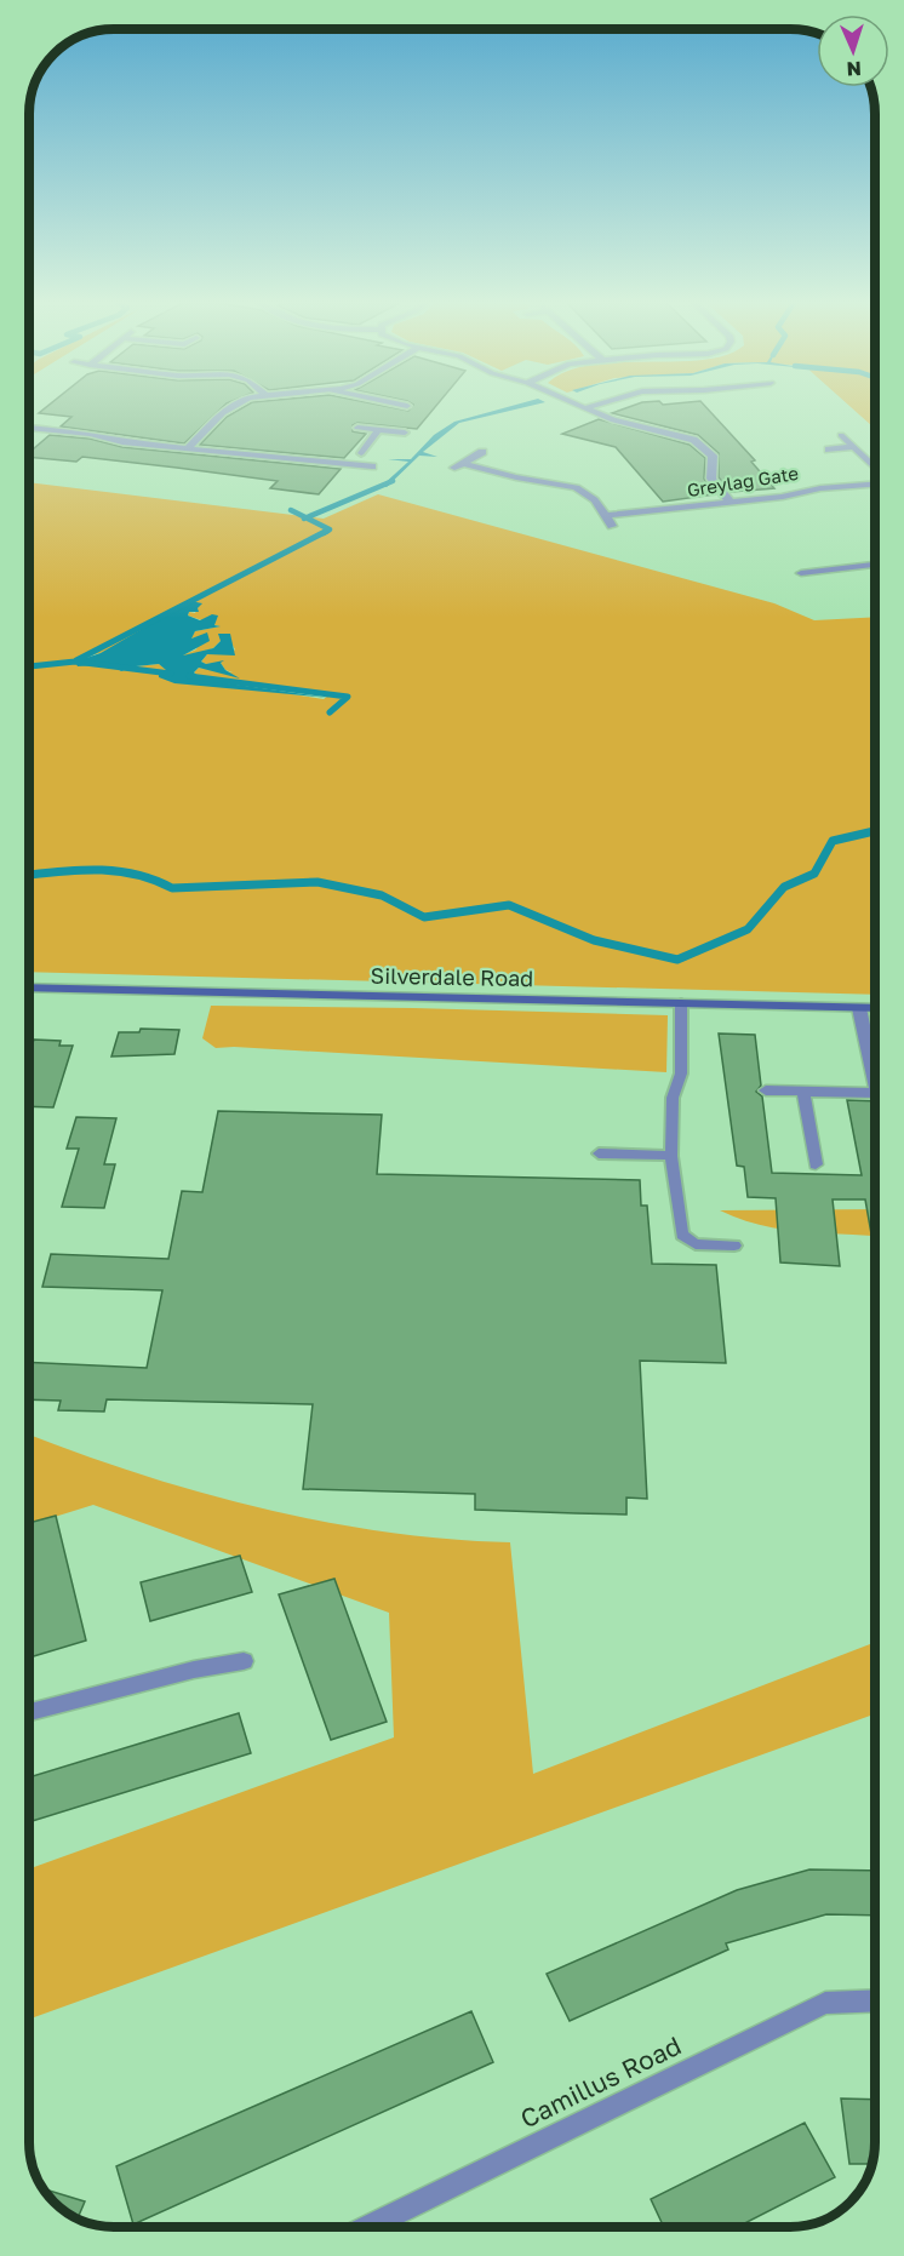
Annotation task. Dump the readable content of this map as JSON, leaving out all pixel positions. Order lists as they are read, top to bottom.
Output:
{
  "streets": {
    "main road": ["Silverdale Road"],
    "street": ["Greylag Gate", "Camillus Road"]
  },
  "north": "bottom"
}
